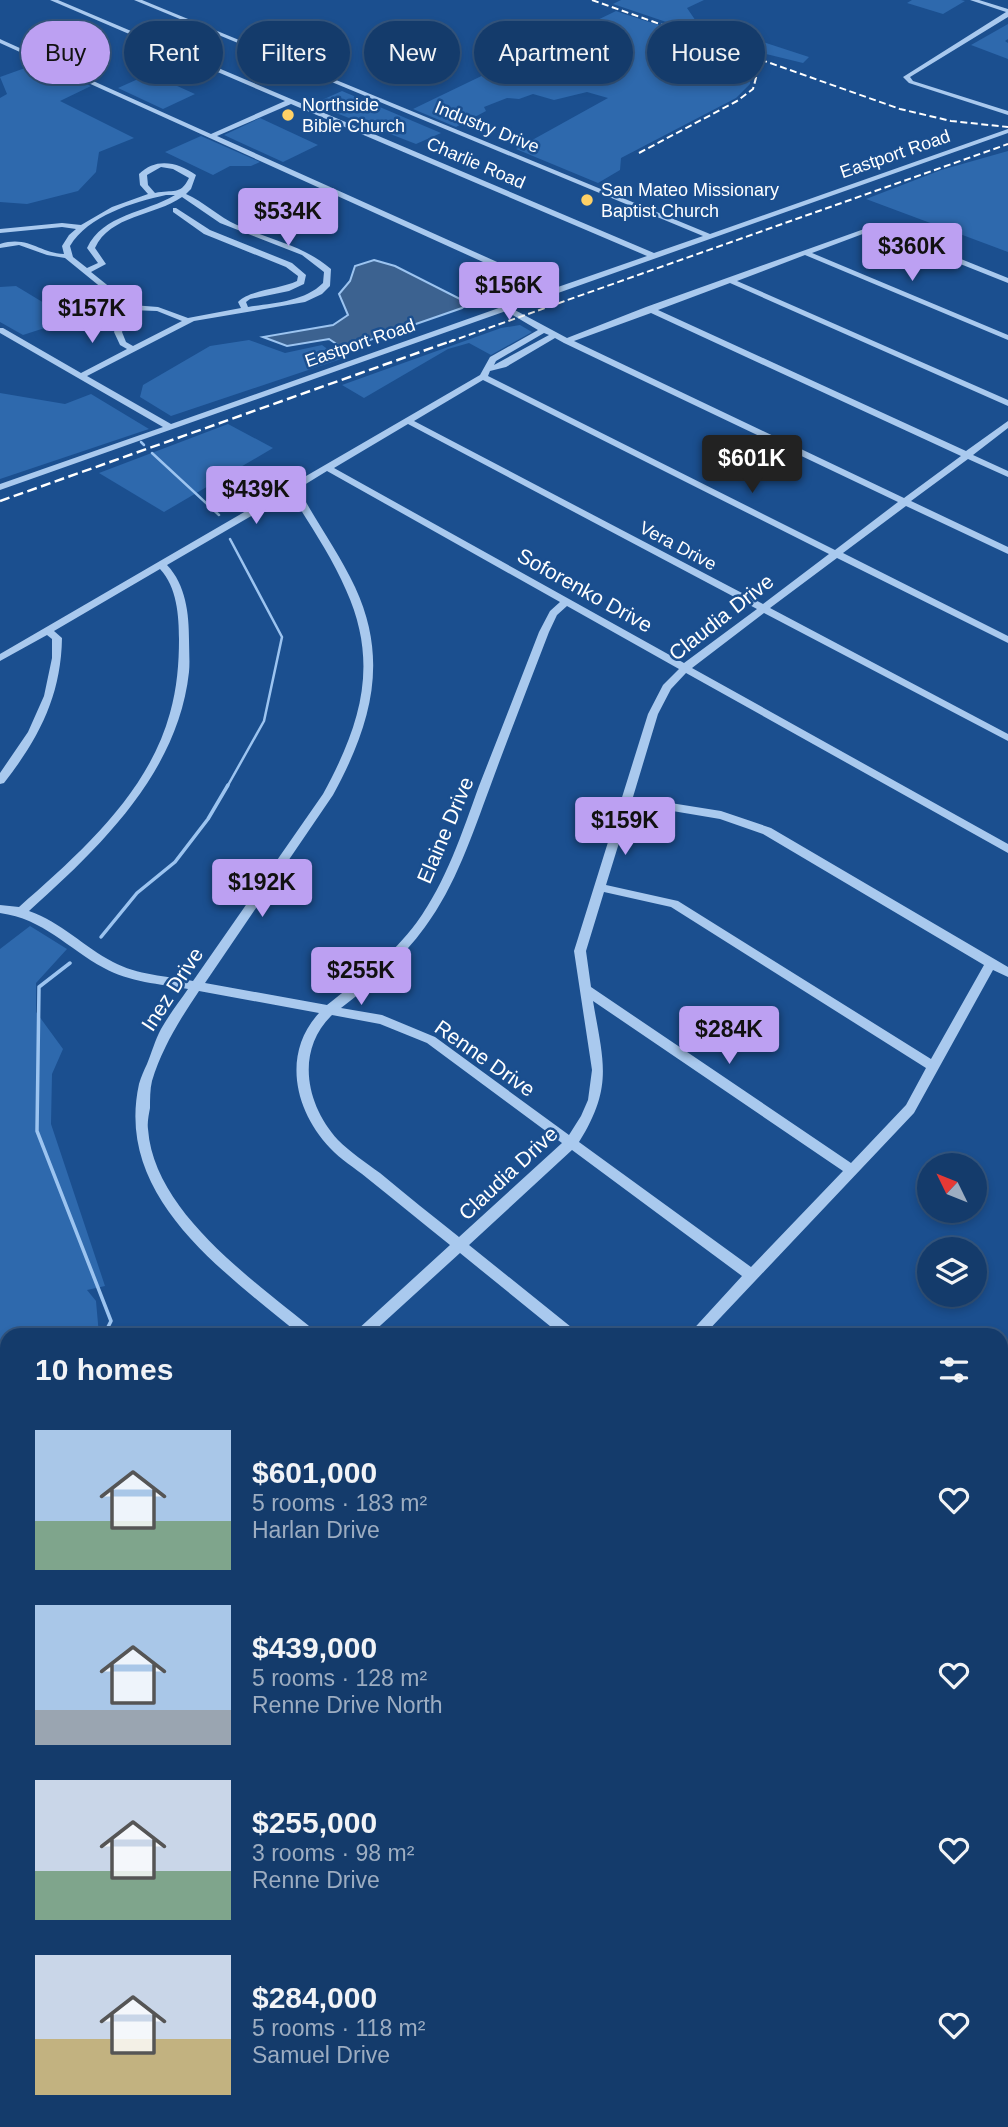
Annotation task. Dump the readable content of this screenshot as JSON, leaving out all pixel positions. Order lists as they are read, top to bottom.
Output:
{
  "streets": {
    "street": [
      "Industry Drive",
      "Eastport Road",
      "Charlie Road",
      "Vera Drive",
      "Soforenko Drive",
      "Claudia Drive",
      "Elaine Drive",
      "Inez Drive",
      "Renne Drive"
    ]
  },
  "crossings": [
    ["Industry Drive", "Eastport Road"],
    ["Eastport Road", "Charlie Road"],
    ["Vera Drive", "Claudia Drive"],
    ["Soforenko Drive", "Claudia Drive"],
    ["Soforenko Drive", "Elaine Drive"],
    ["Claudia Drive", "Elaine Drive"],
    ["Claudia Drive", "Renne Drive"],
    ["Elaine Drive", "Renne Drive"],
    ["Inez Drive", "Renne Drive"]
  ],
  "places": ["Northside Bible Church", "San Mateo Missionary Baptist Church"],
  "north": "top left",
  "page": {
    "chip": [
      "Buy",
      "Rent",
      "Filters",
      "New",
      "Apartment",
      "House"
    ],
    "price": [
      "$534K",
      "$360K",
      "$156K",
      "$157K",
      "$601K",
      "$439K",
      "$159K",
      "$192K",
      "$255K",
      "$284K"
    ],
    "heading": "10 homes",
    "list": [
      {
        "name": "$601,000",
        "note": "5 rooms · 183 m² · Harlan Drive"
      },
      {
        "name": "$439,000",
        "note": "5 rooms · 128 m² · Renne Drive North"
      },
      {
        "name": "$255,000",
        "note": "3 rooms · 98 m² · Renne Drive"
      },
      {
        "name": "$284,000",
        "note": "5 rooms · 118 m² · Samuel Drive"
      }
    ]
  }
}
